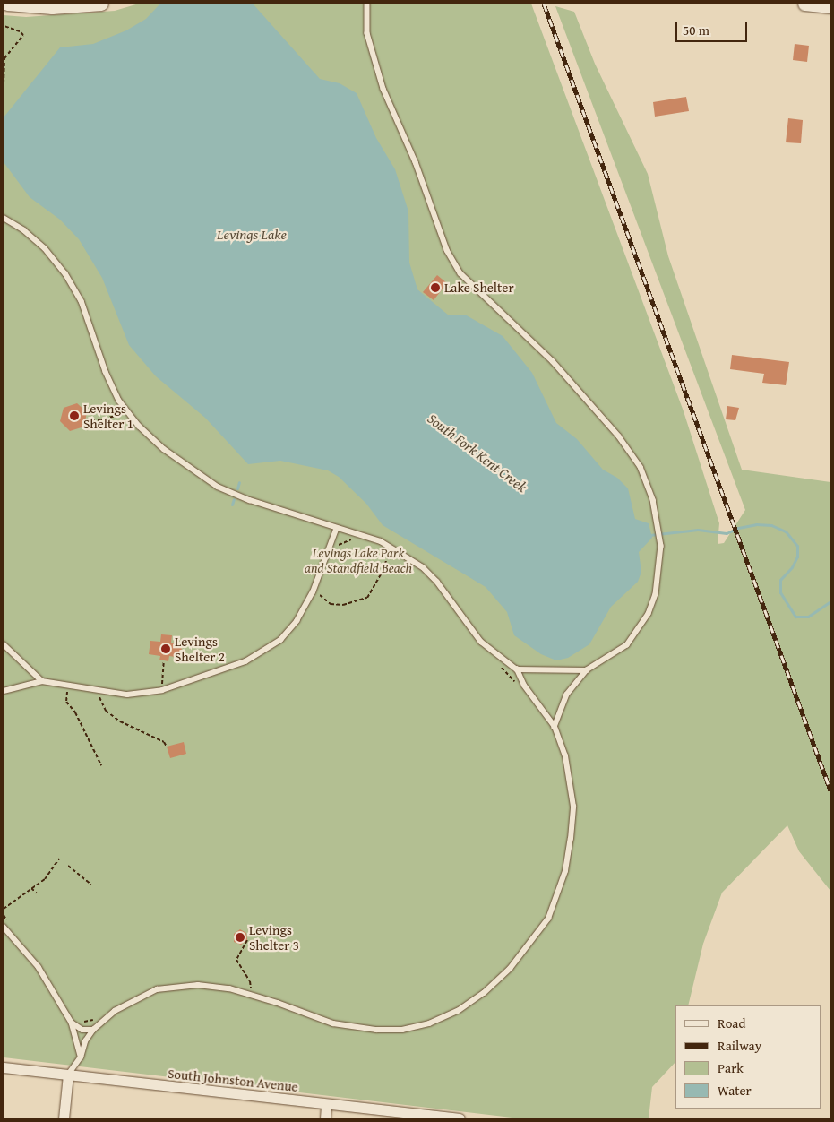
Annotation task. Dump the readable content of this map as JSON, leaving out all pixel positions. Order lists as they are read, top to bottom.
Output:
{
  "streets": {
    "street": ["South Johnston Avenue"]
  },
  "water": ["Levings Lake", "South Fork Kent Creek"],
  "parks": ["Levings Lake Park and Standfield Beach"],
  "places": [
    "Lake Shelter",
    "Levings Shelter 1",
    "Levings Shelter 2",
    "Levings Shelter 3"
  ],
  "legend": [
    "Road",
    "Railway",
    "Park",
    "Water"
  ],
  "scale_bar": "50 m"
}
